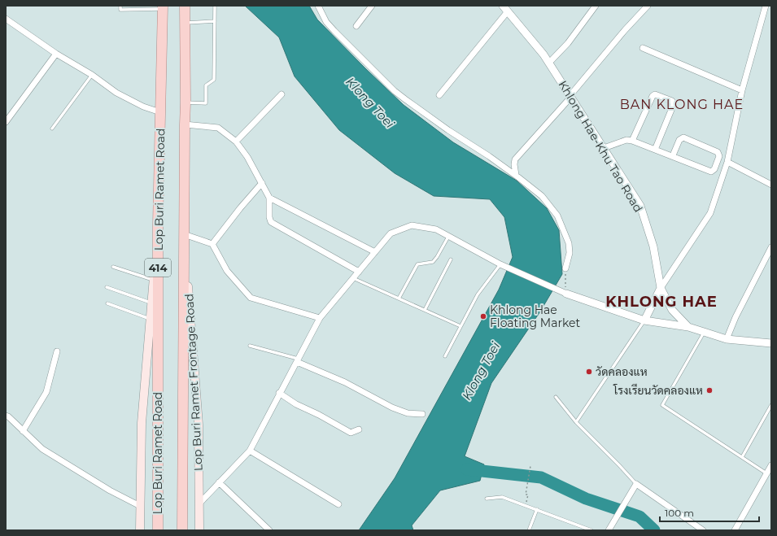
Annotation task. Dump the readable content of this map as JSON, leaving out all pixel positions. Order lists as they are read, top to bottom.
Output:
{
  "streets": {
    "main road": ["Lop Buri Ramet Road", "414", "Lop Buri Ramet Frontage Road"],
    "street": ["Khlong Hae-Khu Tao Road"]
  },
  "crossings": [
    ["Lop Buri Ramet Road", "414"],
    ["Lop Buri Ramet Road", "Lop Buri Ramet Frontage Road"]
  ],
  "districts": ["BAN KLONG HAE", "KHLONG HAE"],
  "water": ["Klong Toei"],
  "places": ["Khlong Hae Floating Market", "วัดคลองแห", "โรงเรียนวัดคลองแห"],
  "scale_bar": "100 m"
}
